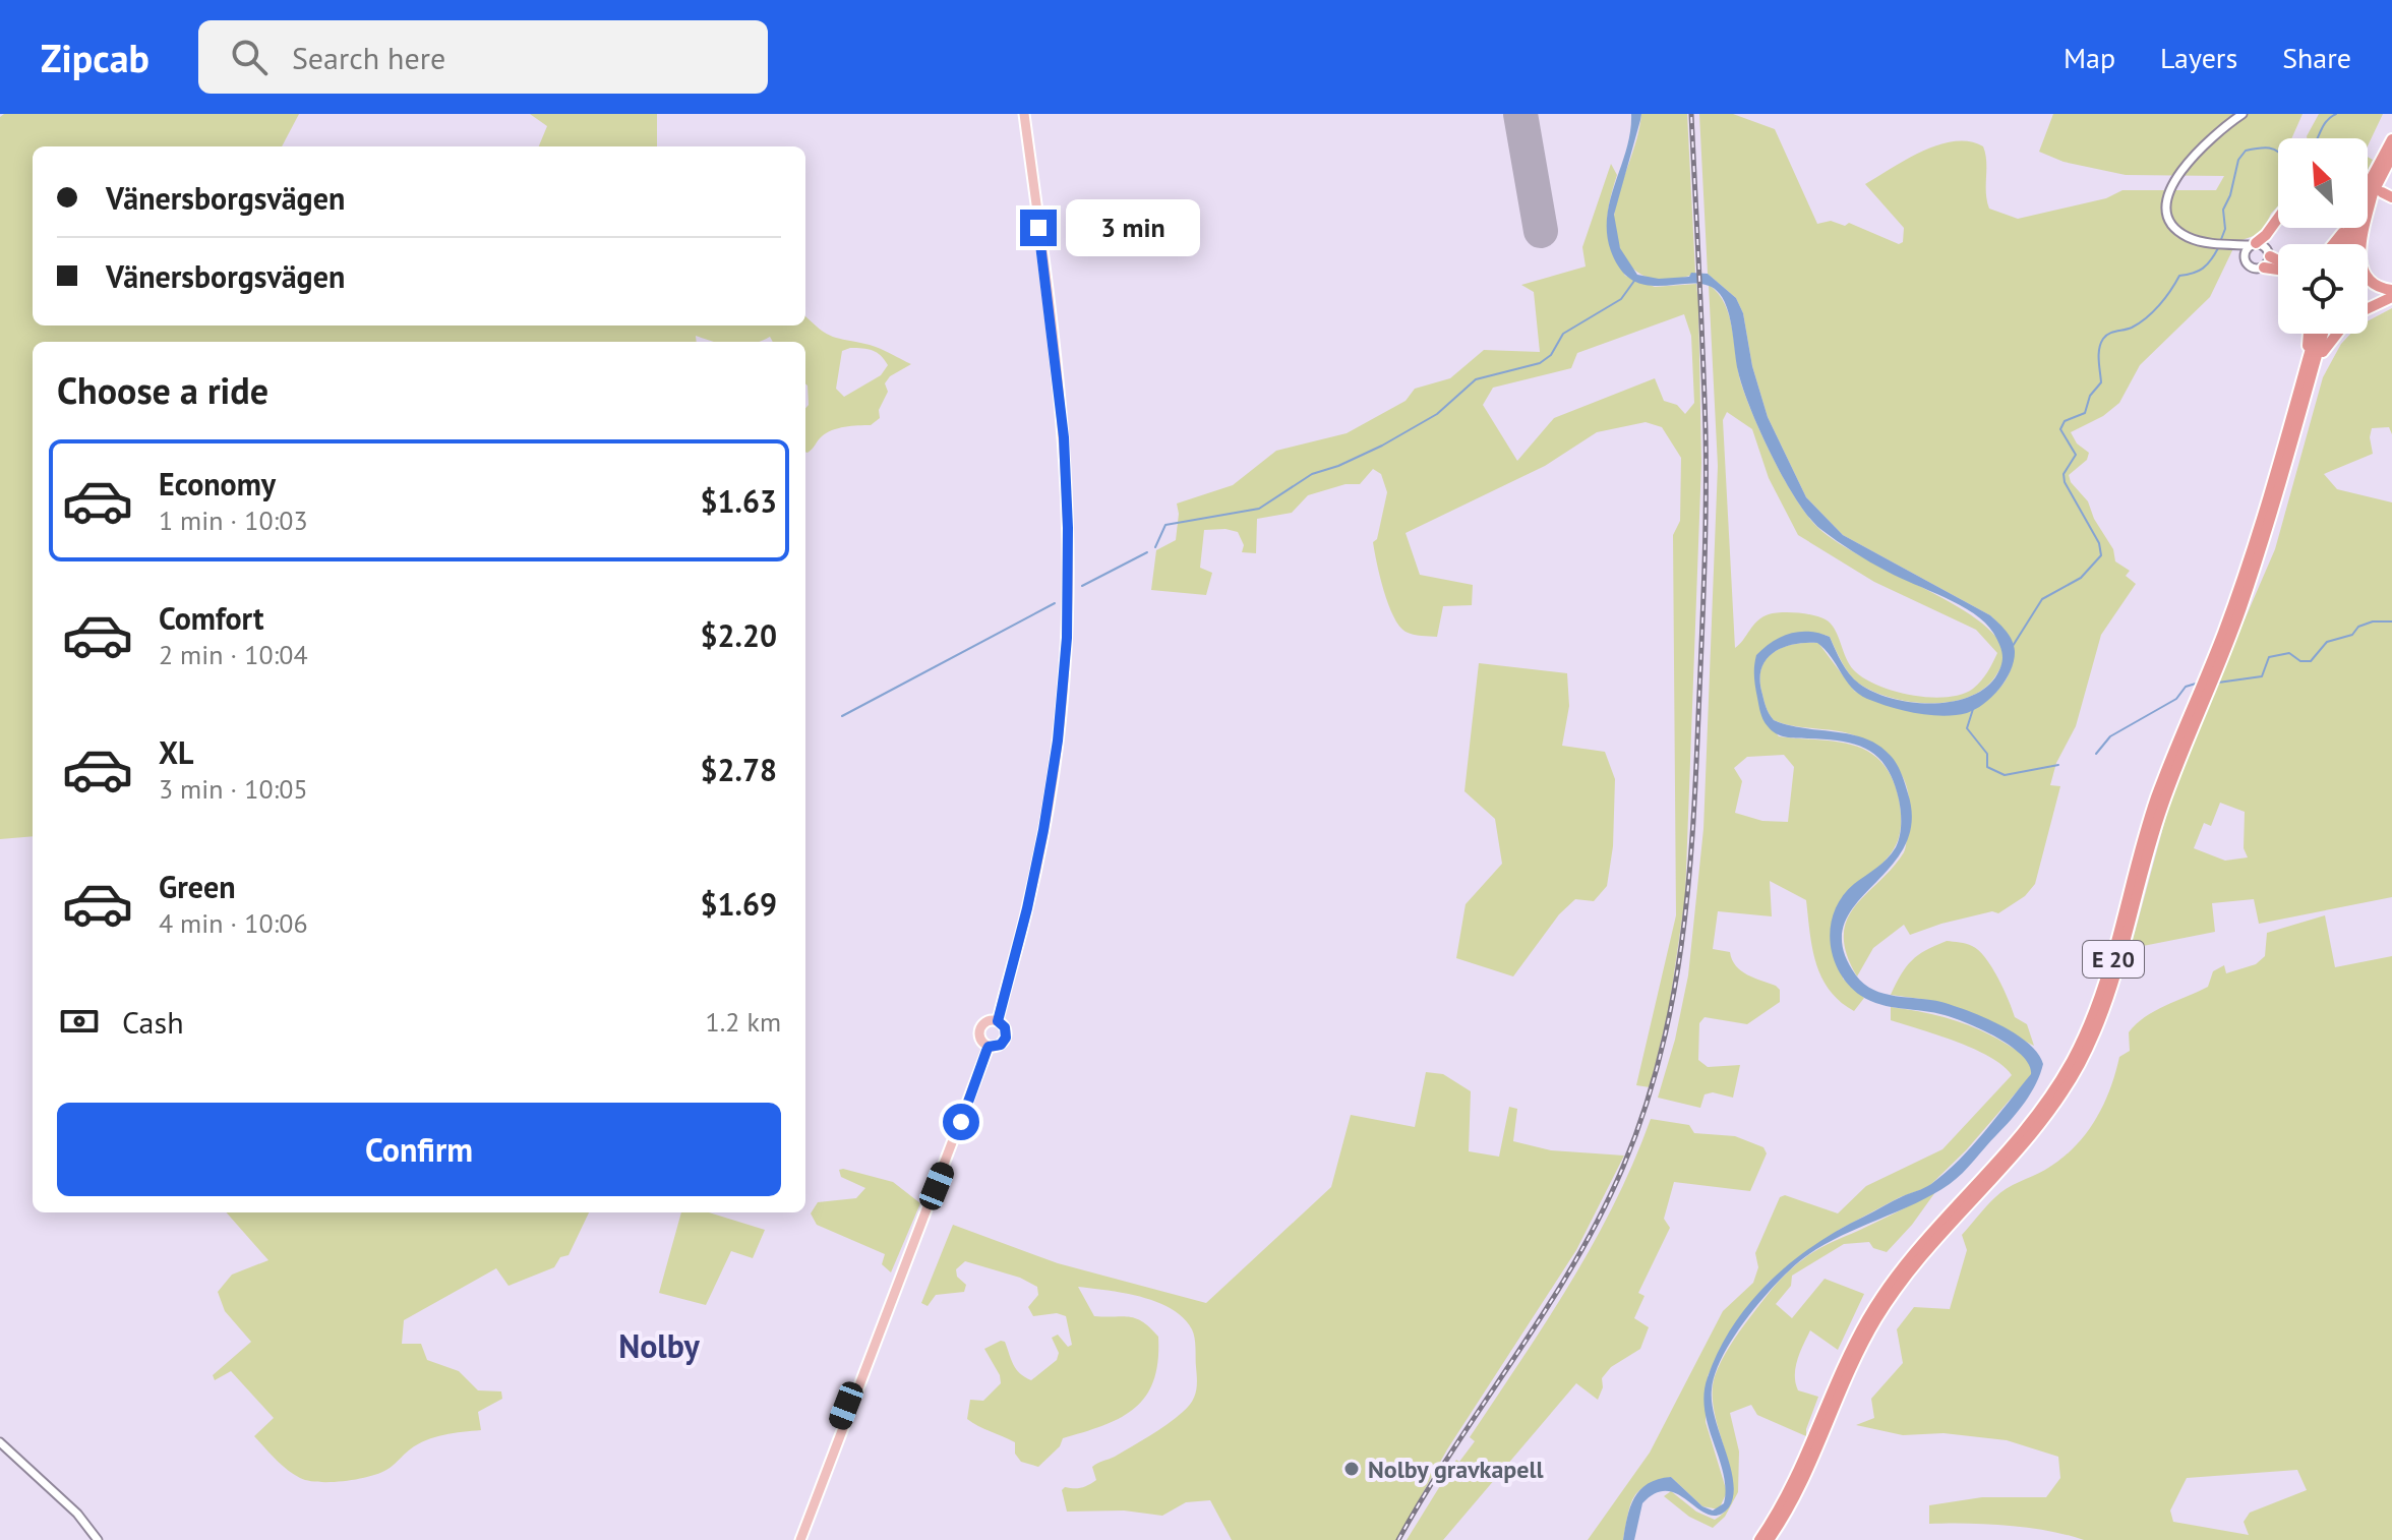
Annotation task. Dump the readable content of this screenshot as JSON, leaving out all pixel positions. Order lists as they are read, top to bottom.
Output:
{
  "streets": {
    "highway": ["E 20"]
  },
  "districts": ["Nolby"],
  "places": ["Nolby gravkapell"],
  "north": "top left",
  "page": {
    "header": "Zipcab",
    "search": "Search here",
    "nav": ["Map", "Layers", "Share"],
    "banner": ["Vänersborgsvägen", "Vänersborgsvägen"],
    "bubble": "3 min",
    "heading": "Choose a ride",
    "list": [
      {
        "name": "Economy",
        "note": "1 min · 10:03",
        "value": "$1.63"
      },
      {
        "name": "Comfort",
        "note": "2 min · 10:04",
        "value": "$2.20"
      },
      {
        "name": "XL",
        "note": "3 min · 10:05",
        "value": "$2.78"
      },
      {
        "name": "Green",
        "note": "4 min · 10:06",
        "value": "$1.69"
      }
    ],
    "pay": ["Cash", "1.2 km"],
    "buttons": "Confirm"
  }
}
